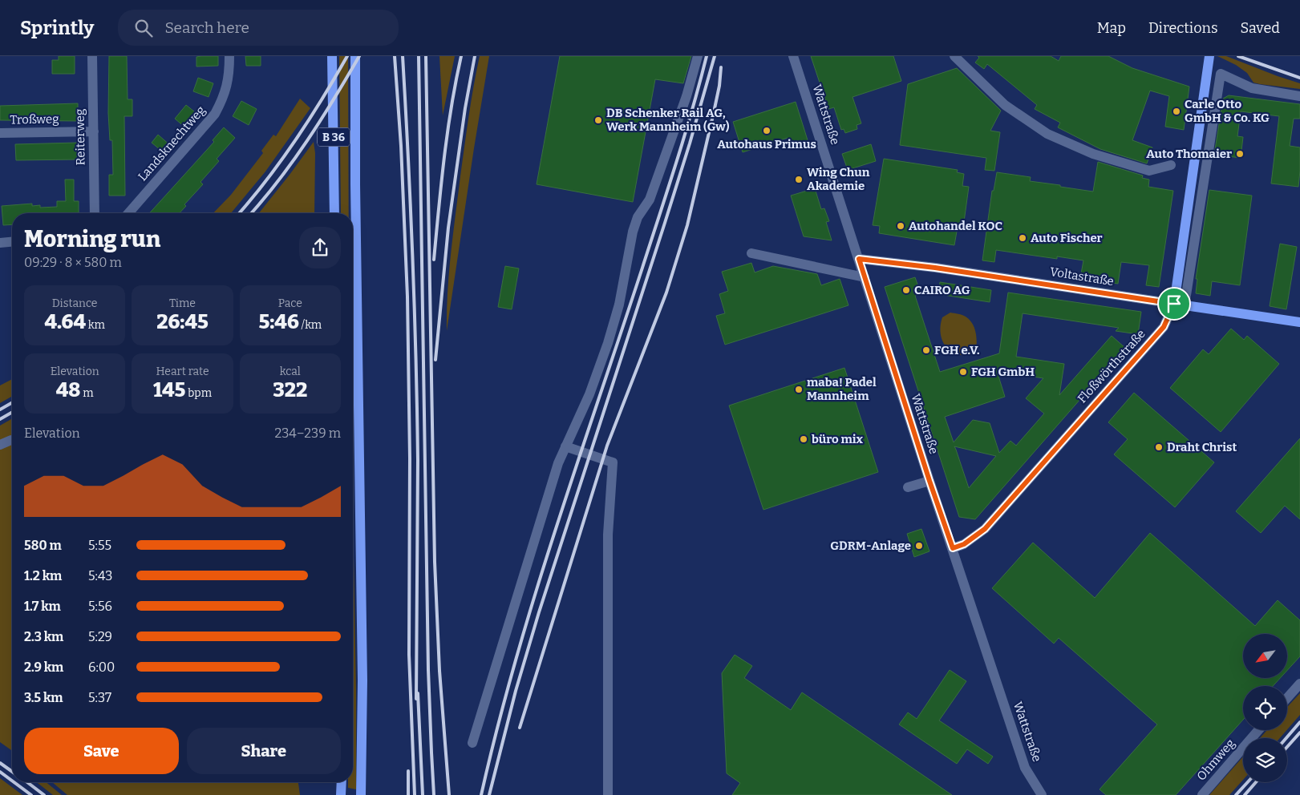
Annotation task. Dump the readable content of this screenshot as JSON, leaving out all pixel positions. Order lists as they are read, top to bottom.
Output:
{
  "streets": {
    "main road": ["B 36", "Voltastraße", "Floßwörthstraße"],
    "street": [
      "Wattstraße",
      "Troßweg",
      "Reiterweg",
      "Landsknechtweg",
      "Ohmweg"
    ]
  },
  "crossings": [
    ["Wattstraße", "Voltastraße"],
    ["Wattstraße", "Floßwörthstraße"],
    ["Troßweg", "Reiterweg"],
    ["Voltastraße", "Floßwörthstraße"]
  ],
  "places": [
    "Carle Otto GmbH & Co. KG",
    "DB Schenker Rail AG, Werk Mannheim (Gw)",
    "Autohaus Primus",
    "Auto Thomaier",
    "Wing Chun Akademie",
    "Autohandel KOC",
    "Auto Fischer",
    "CAIRO AG",
    "FGH e.V.",
    "FGH GmbH",
    "maba! Padel Mannheim",
    "büro mix",
    "Draht Christ",
    "GDRM-Anlage"
  ],
  "north": "bottom left",
  "page": {
    "header": "Sprintly",
    "search": "Search here",
    "nav": ["Map", "Directions", "Saved"],
    "heading": ["Morning run", "09:29 · 8 × 580 m"],
    "stats": [
      ["Distance", "4.64 km"],
      ["Time", "26:45"],
      ["Pace", "5:46 /km"],
      ["Elevation", "48 m"],
      ["Heart rate", "145 bpm"],
      ["kcal", "322"]
    ],
    "chart": ["Elevation", "234–239 m"],
    "list": [
      {
        "name": "580 m",
        "note": "5:55"
      },
      {
        "name": "1.2 km",
        "note": "5:43"
      },
      {
        "name": "1.7 km",
        "note": "5:56"
      },
      {
        "name": "2.3 km",
        "note": "5:29"
      },
      {
        "name": "2.9 km",
        "note": "6:00"
      },
      {
        "name": "3.5 km",
        "note": "5:37"
      }
    ],
    "buttons": ["Save", "Share"]
  }
}
